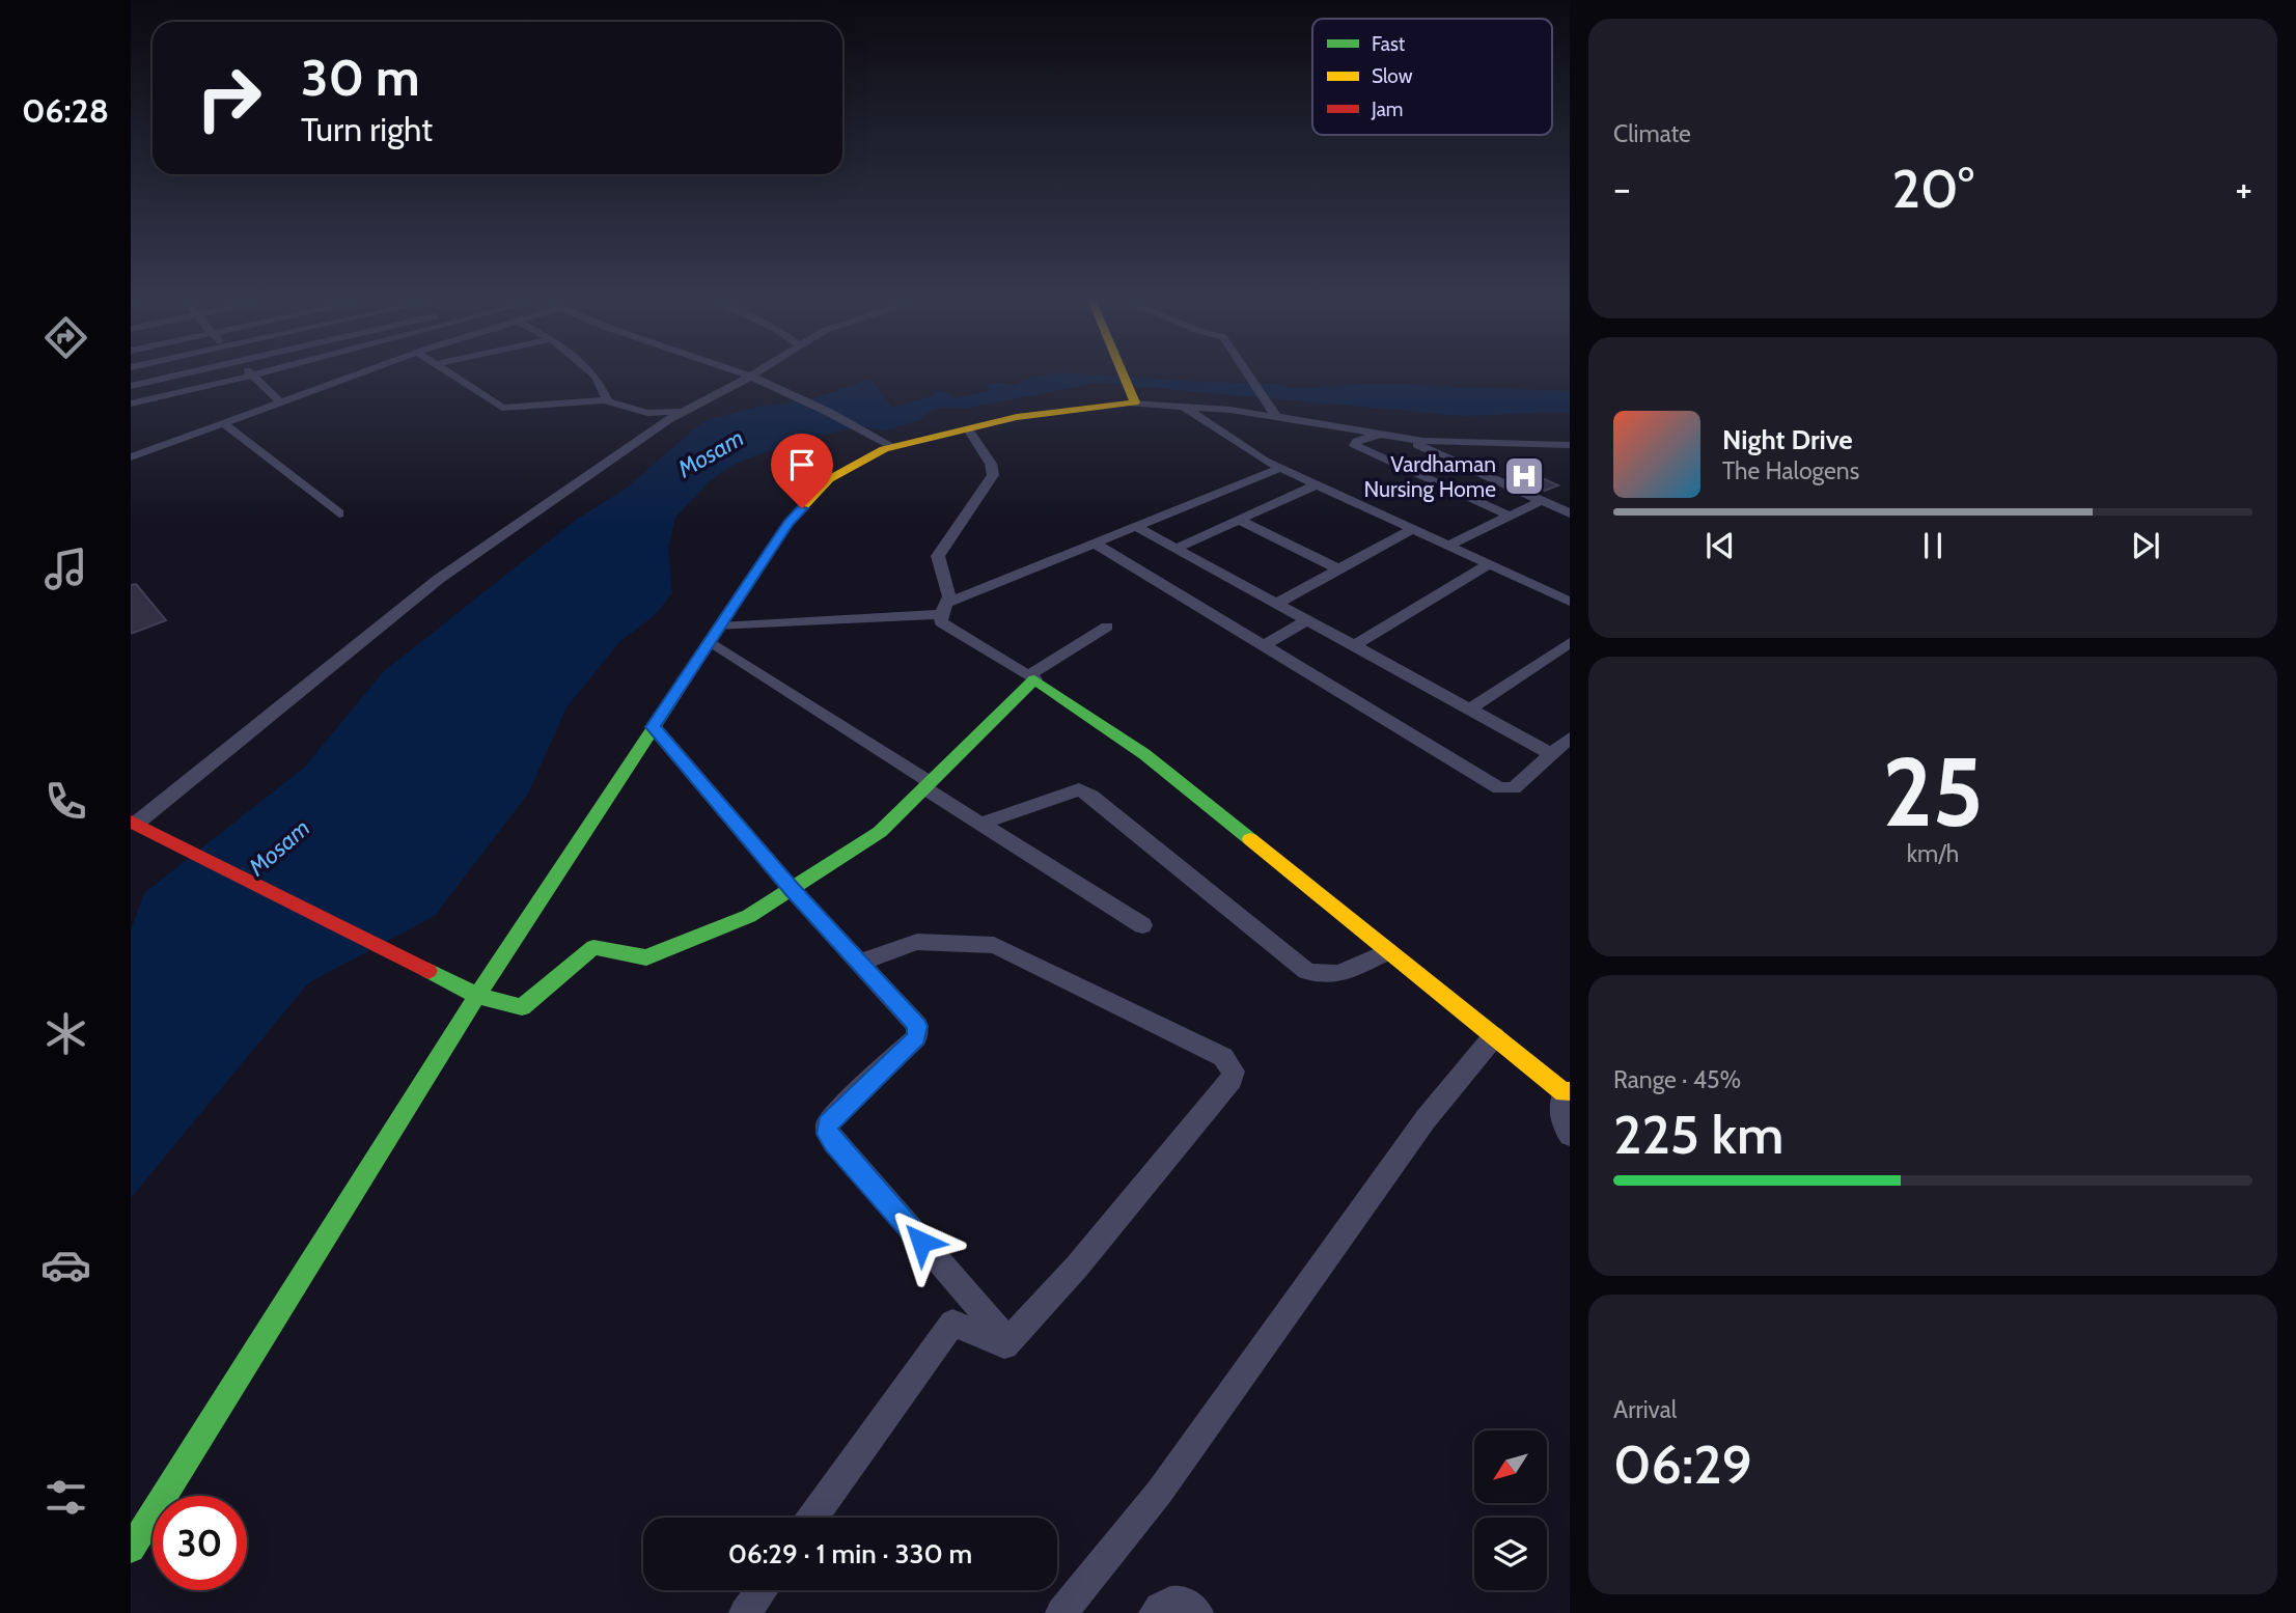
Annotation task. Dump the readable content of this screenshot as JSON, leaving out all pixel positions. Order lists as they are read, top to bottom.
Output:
{
  "water": ["Mosam"],
  "places": {
    "hospital": ["Vardhaman Nursing Home"]
  },
  "legend": ["Fast", "Slow", "Jam"],
  "north": "bottom left",
  "page": {
    "tabs": "06:28",
    "tile": [
      "Climate",
      ["25", "km/h"],
      ["Range · 45%", "225 km"],
      ["Arrival", "06:29"]
    ],
    "turn": ["30 m", "Turn right"],
    "heat": ["−", "20°", "+"],
    "song": ["Night Drive", "The Halogens"],
    "limit": "30",
    "trip": "06:29 · 1 min · 330 m"
  }
}
